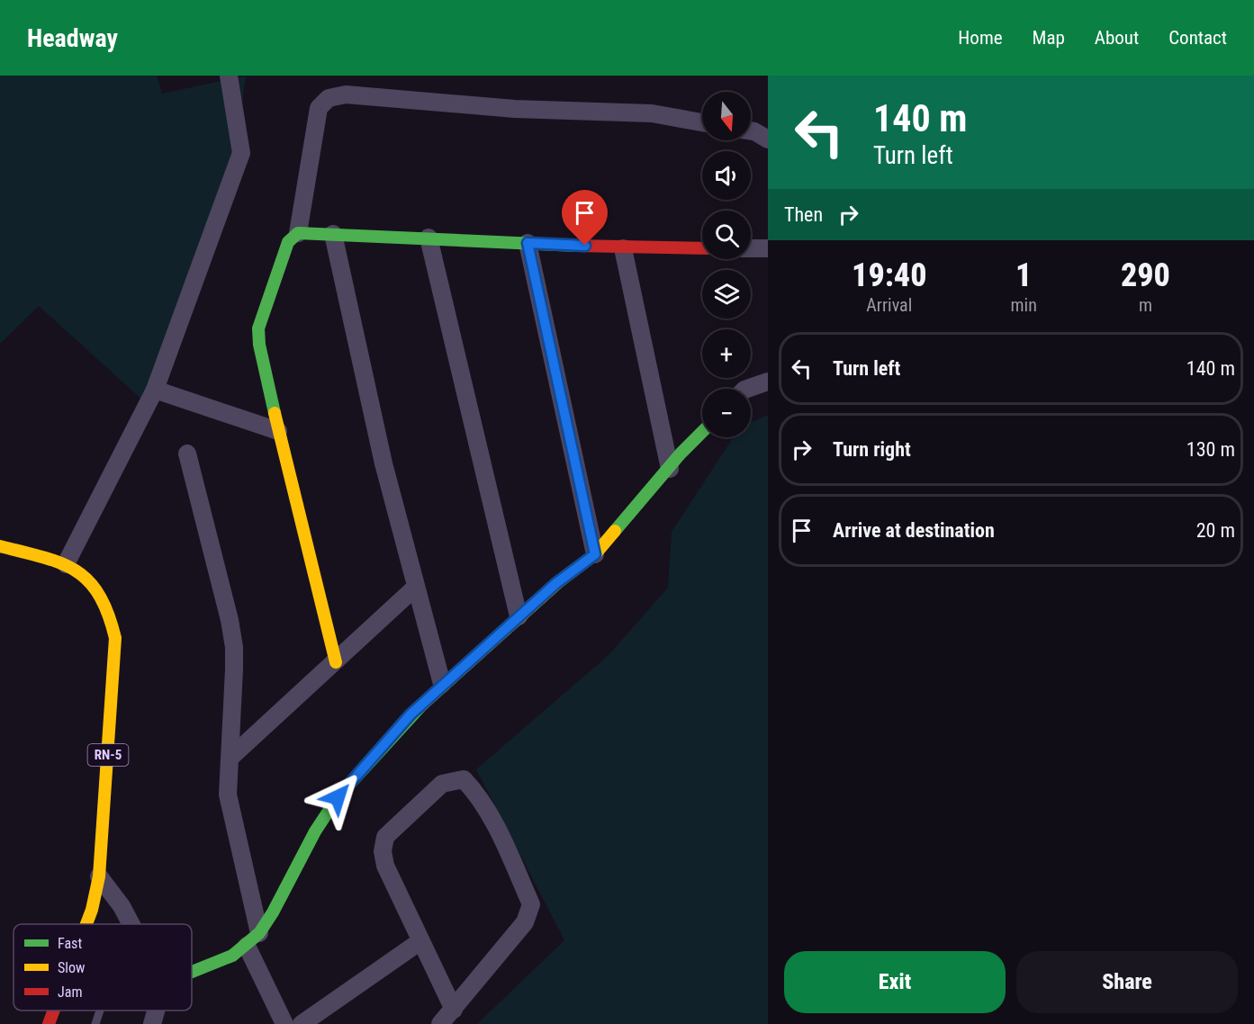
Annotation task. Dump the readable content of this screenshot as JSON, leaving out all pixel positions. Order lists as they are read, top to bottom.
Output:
{
  "streets": {
    "street": ["RN-5"]
  },
  "legend": ["Fast", "Slow", "Jam"],
  "north": "bottom",
  "page": {
    "header": "Headway",
    "nav": [
      "Home",
      "Map",
      "About",
      "Contact"
    ],
    "turn": ["140 m", "Turn left"],
    "map_buttons": ["+", "−"],
    "then": "Then",
    "eta": [
      "19:40",
      "Arrival",
      "1",
      "min",
      "290",
      "m"
    ],
    "list": [
      {
        "name": "Turn left",
        "value": "140 m"
      },
      {
        "name": "Turn right",
        "value": "130 m"
      },
      {
        "name": "Arrive at destination",
        "value": "20 m"
      }
    ],
    "buttons": ["Exit", "Share"]
  }
}
